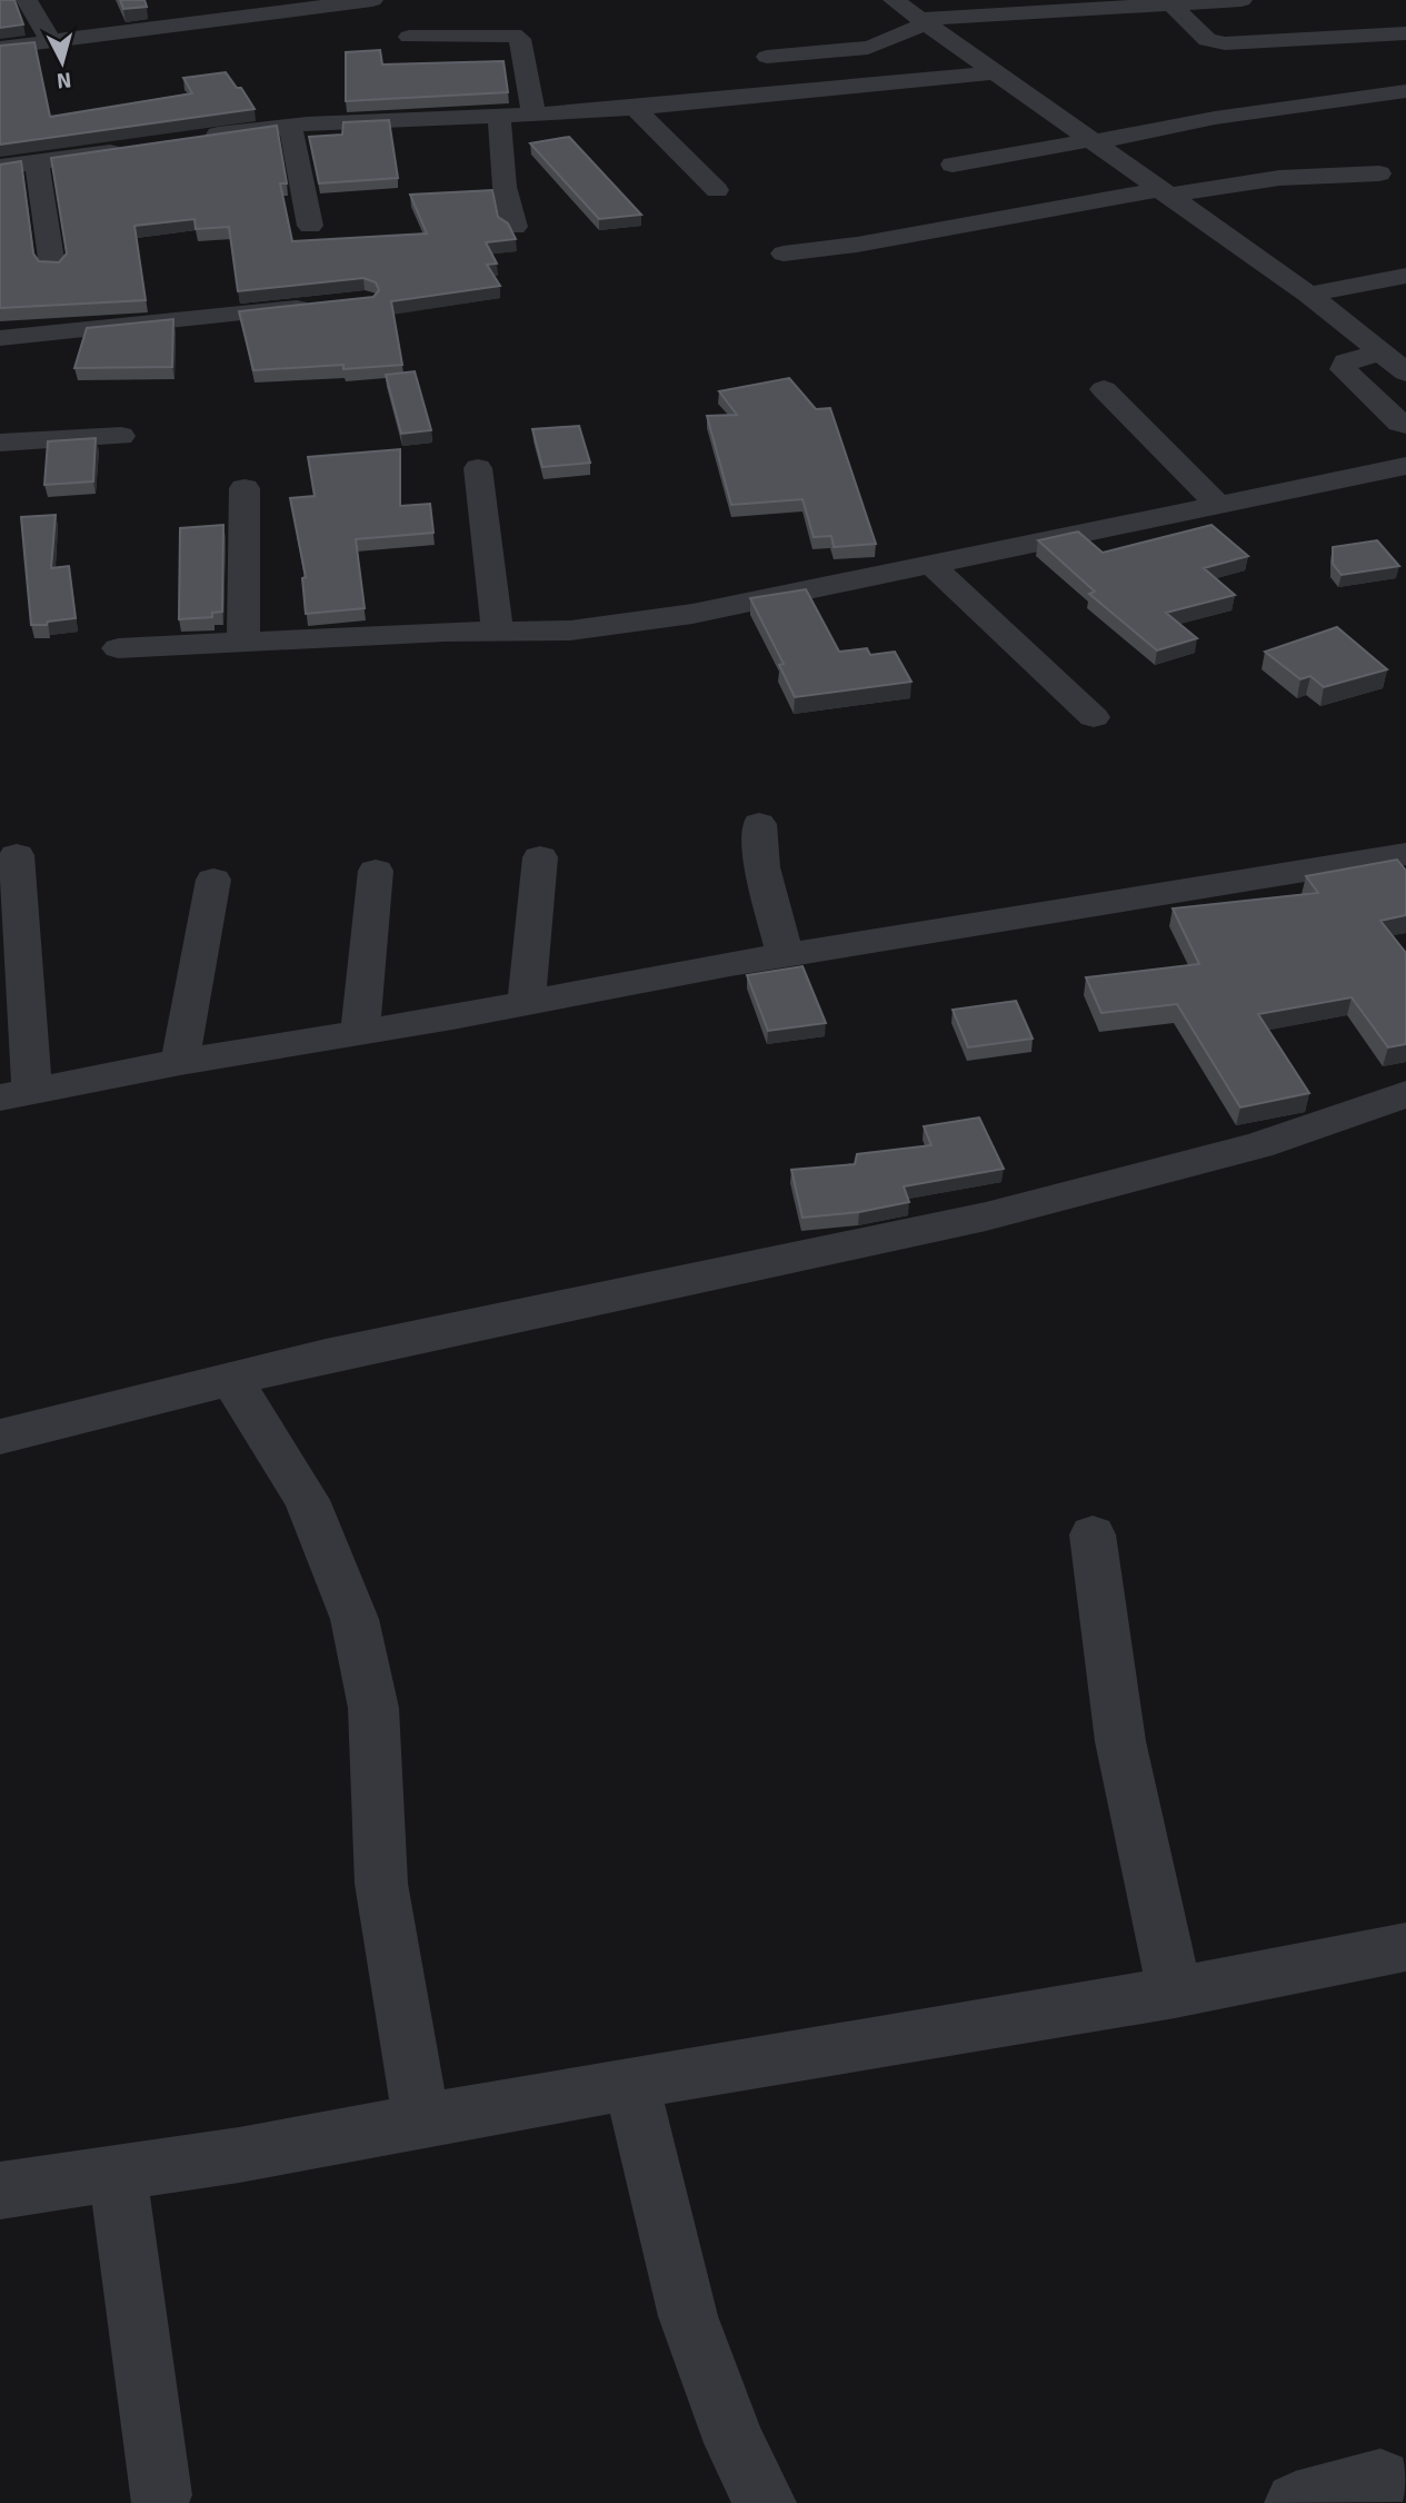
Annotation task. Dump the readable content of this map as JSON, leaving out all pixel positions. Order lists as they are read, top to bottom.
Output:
{
  "north": "bottom"
}
